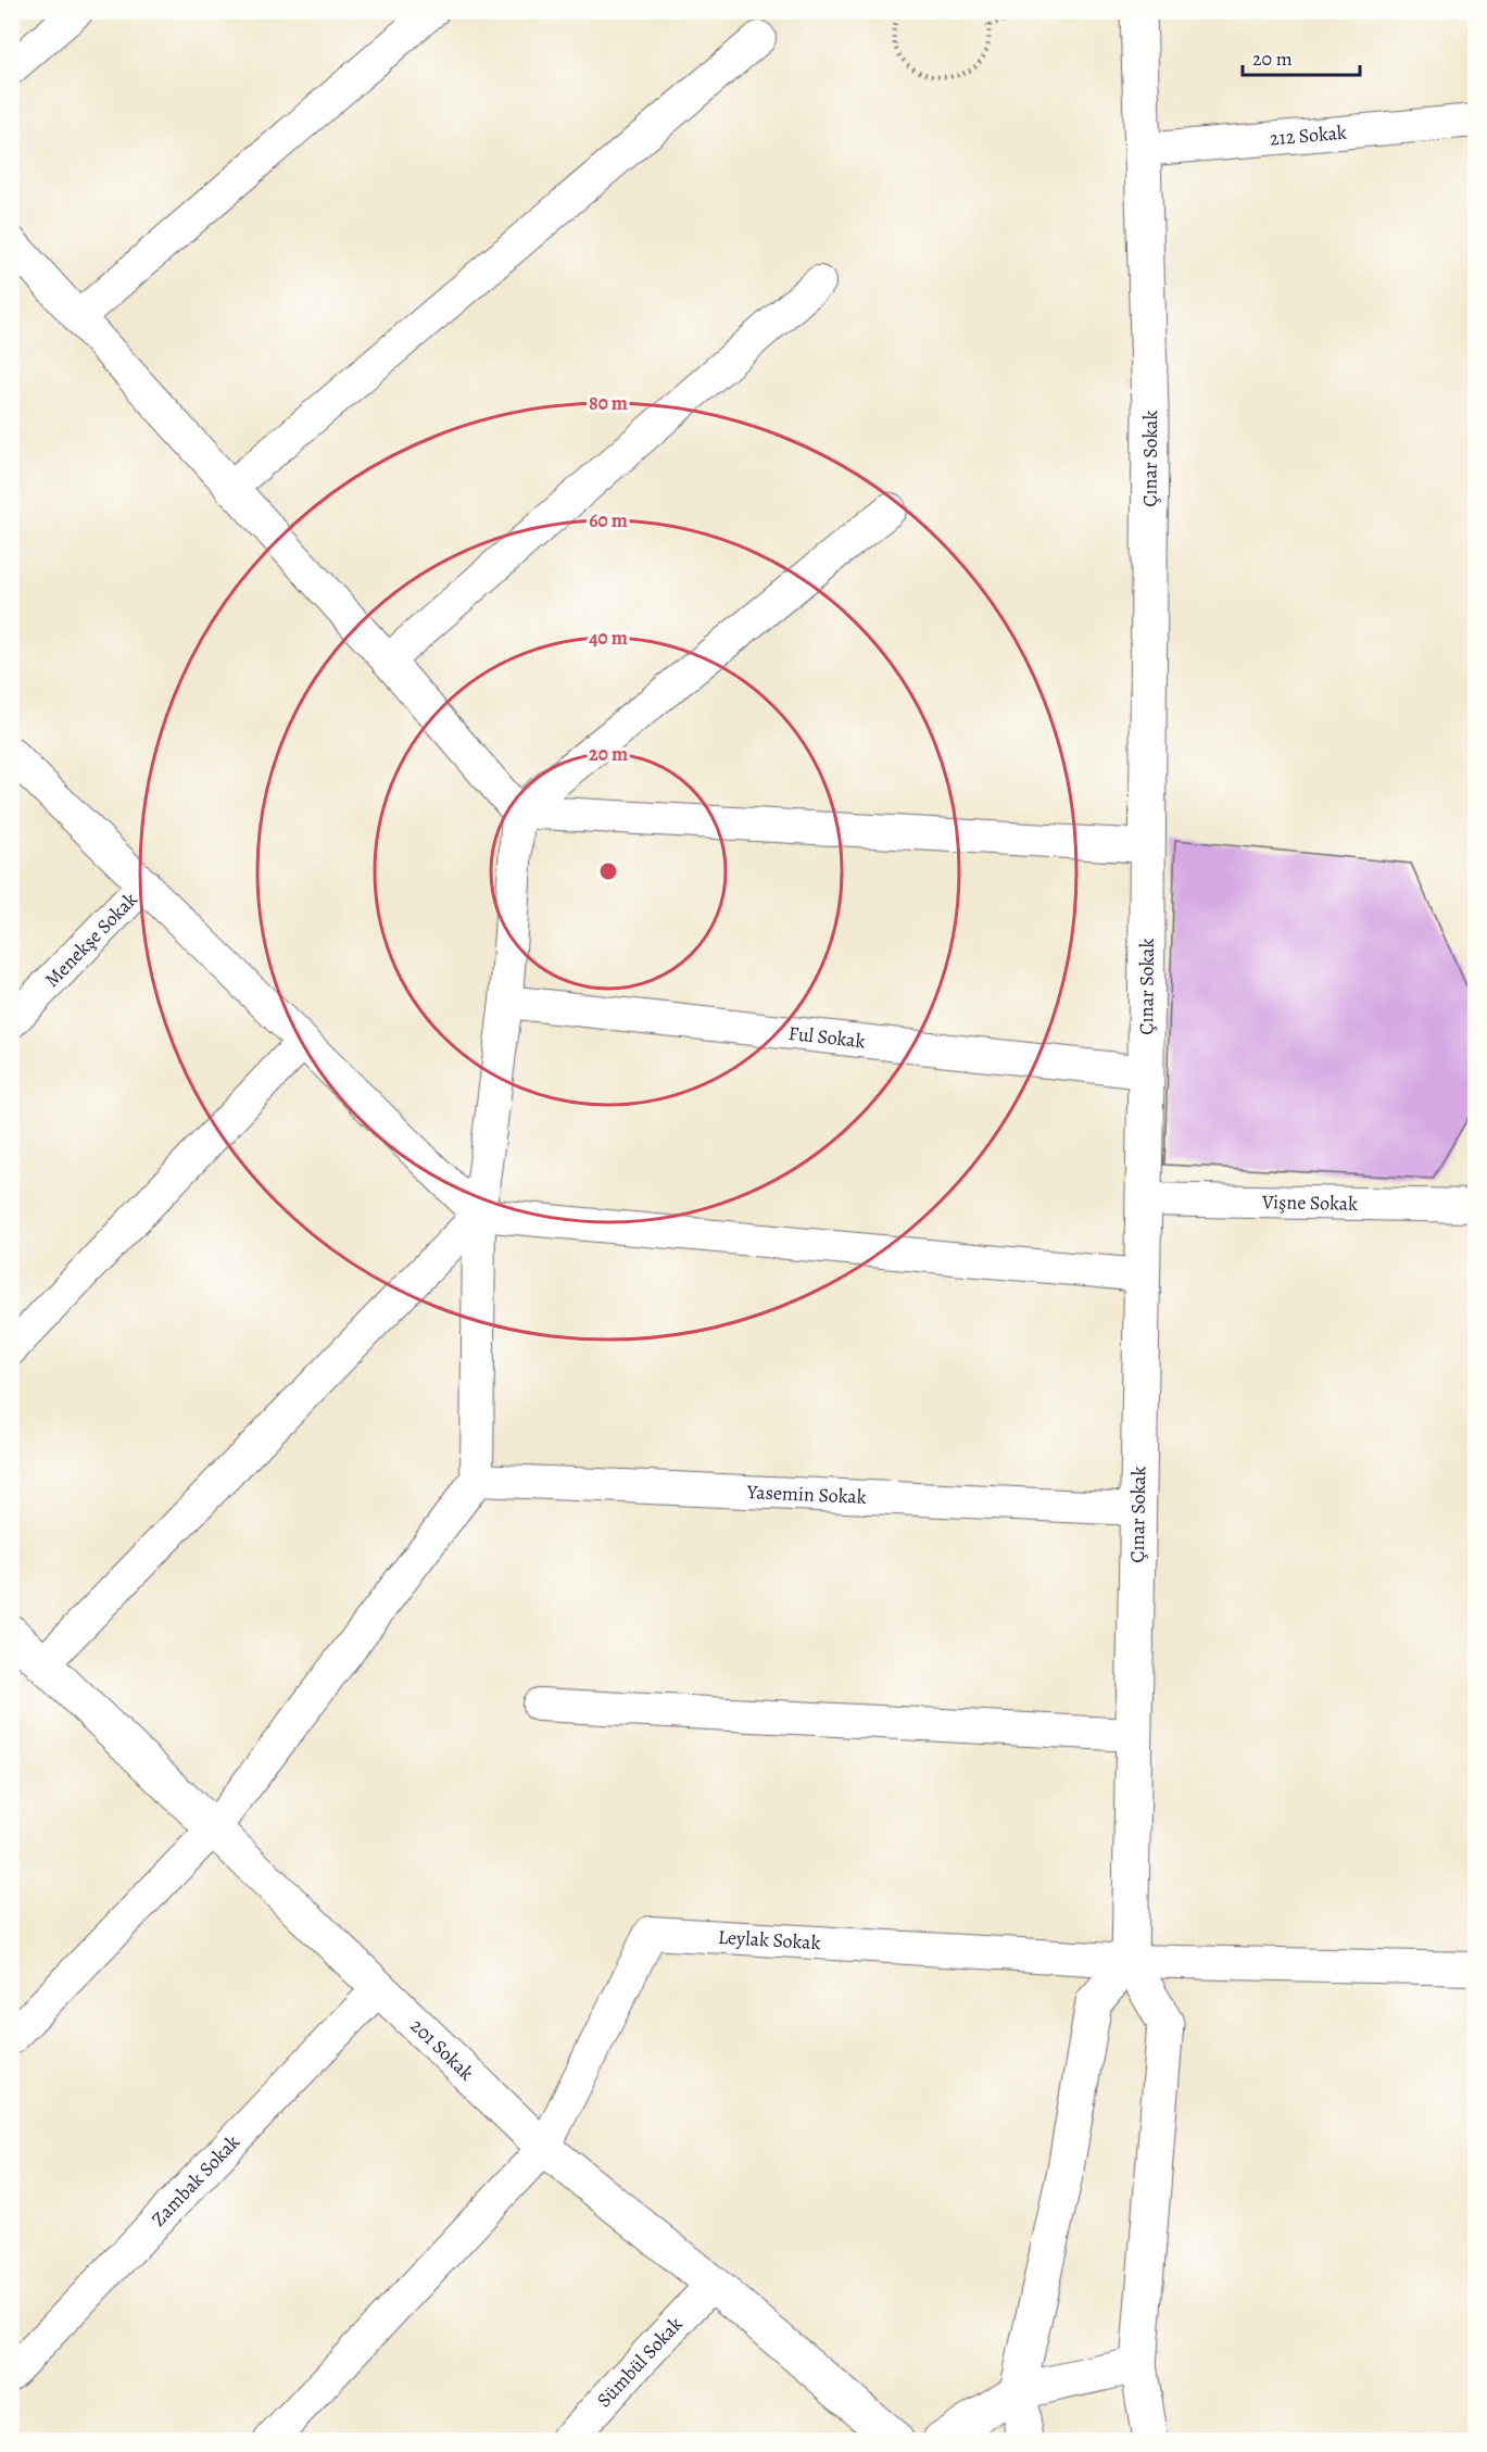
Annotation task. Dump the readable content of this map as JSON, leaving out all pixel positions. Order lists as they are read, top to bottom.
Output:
{
  "streets": {
    "street": [
      "212 Sokak",
      "Çınar Sokak",
      "Menekşe Sokak",
      "Ful Sokak",
      "Vişne Sokak",
      "Yasemin Sokak",
      "Leylak Sokak",
      "201 Sokak",
      "Zambak Sokak",
      "Sümbül Sokak"
    ]
  },
  "crossings": [
    ["212 Sokak", "Çınar Sokak"],
    ["Çınar Sokak", "Ful Sokak"],
    ["Çınar Sokak", "Vişne Sokak"],
    ["Çınar Sokak", "Yasemin Sokak"],
    ["Çınar Sokak", "Leylak Sokak"],
    ["Leylak Sokak", "201 Sokak"],
    ["201 Sokak", "Zambak Sokak"],
    ["201 Sokak", "Sümbül Sokak"]
  ],
  "scale_bar": "20 m",
  "rings": [
    "80 m",
    "60 m",
    "40 m",
    "20 m"
  ]
}
